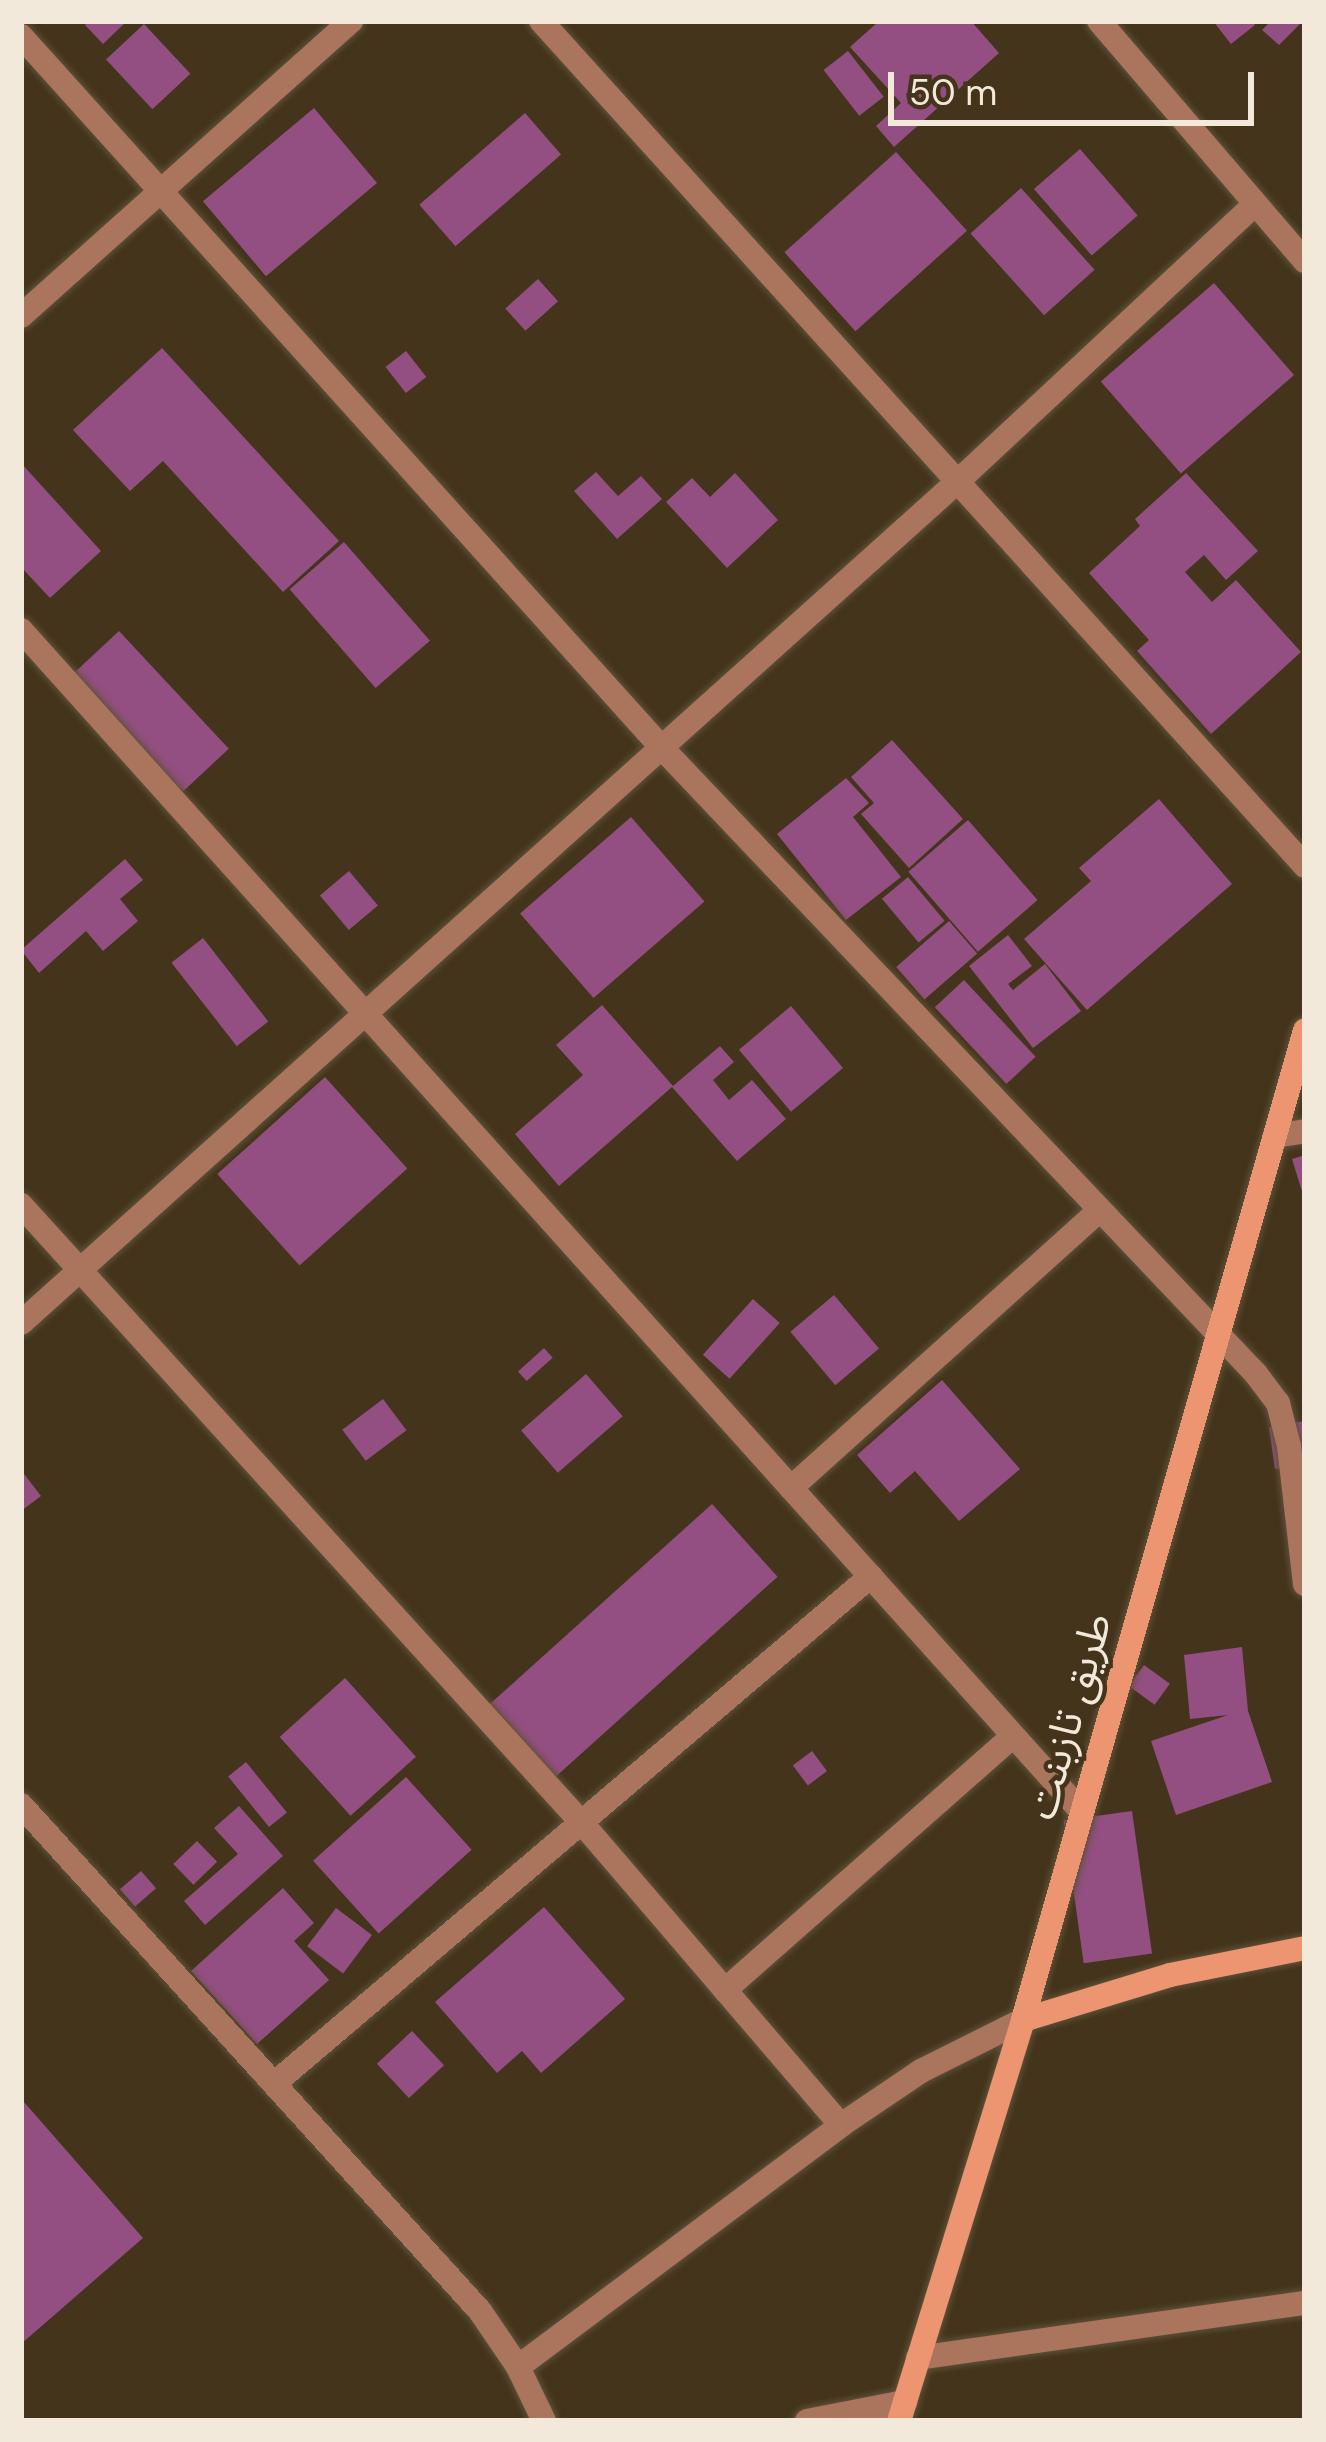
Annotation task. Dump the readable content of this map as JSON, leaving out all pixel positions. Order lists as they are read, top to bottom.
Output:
{
  "streets": {
    "street": ["طريق تازبنت"]
  },
  "scale_bar": "50 m"
}
